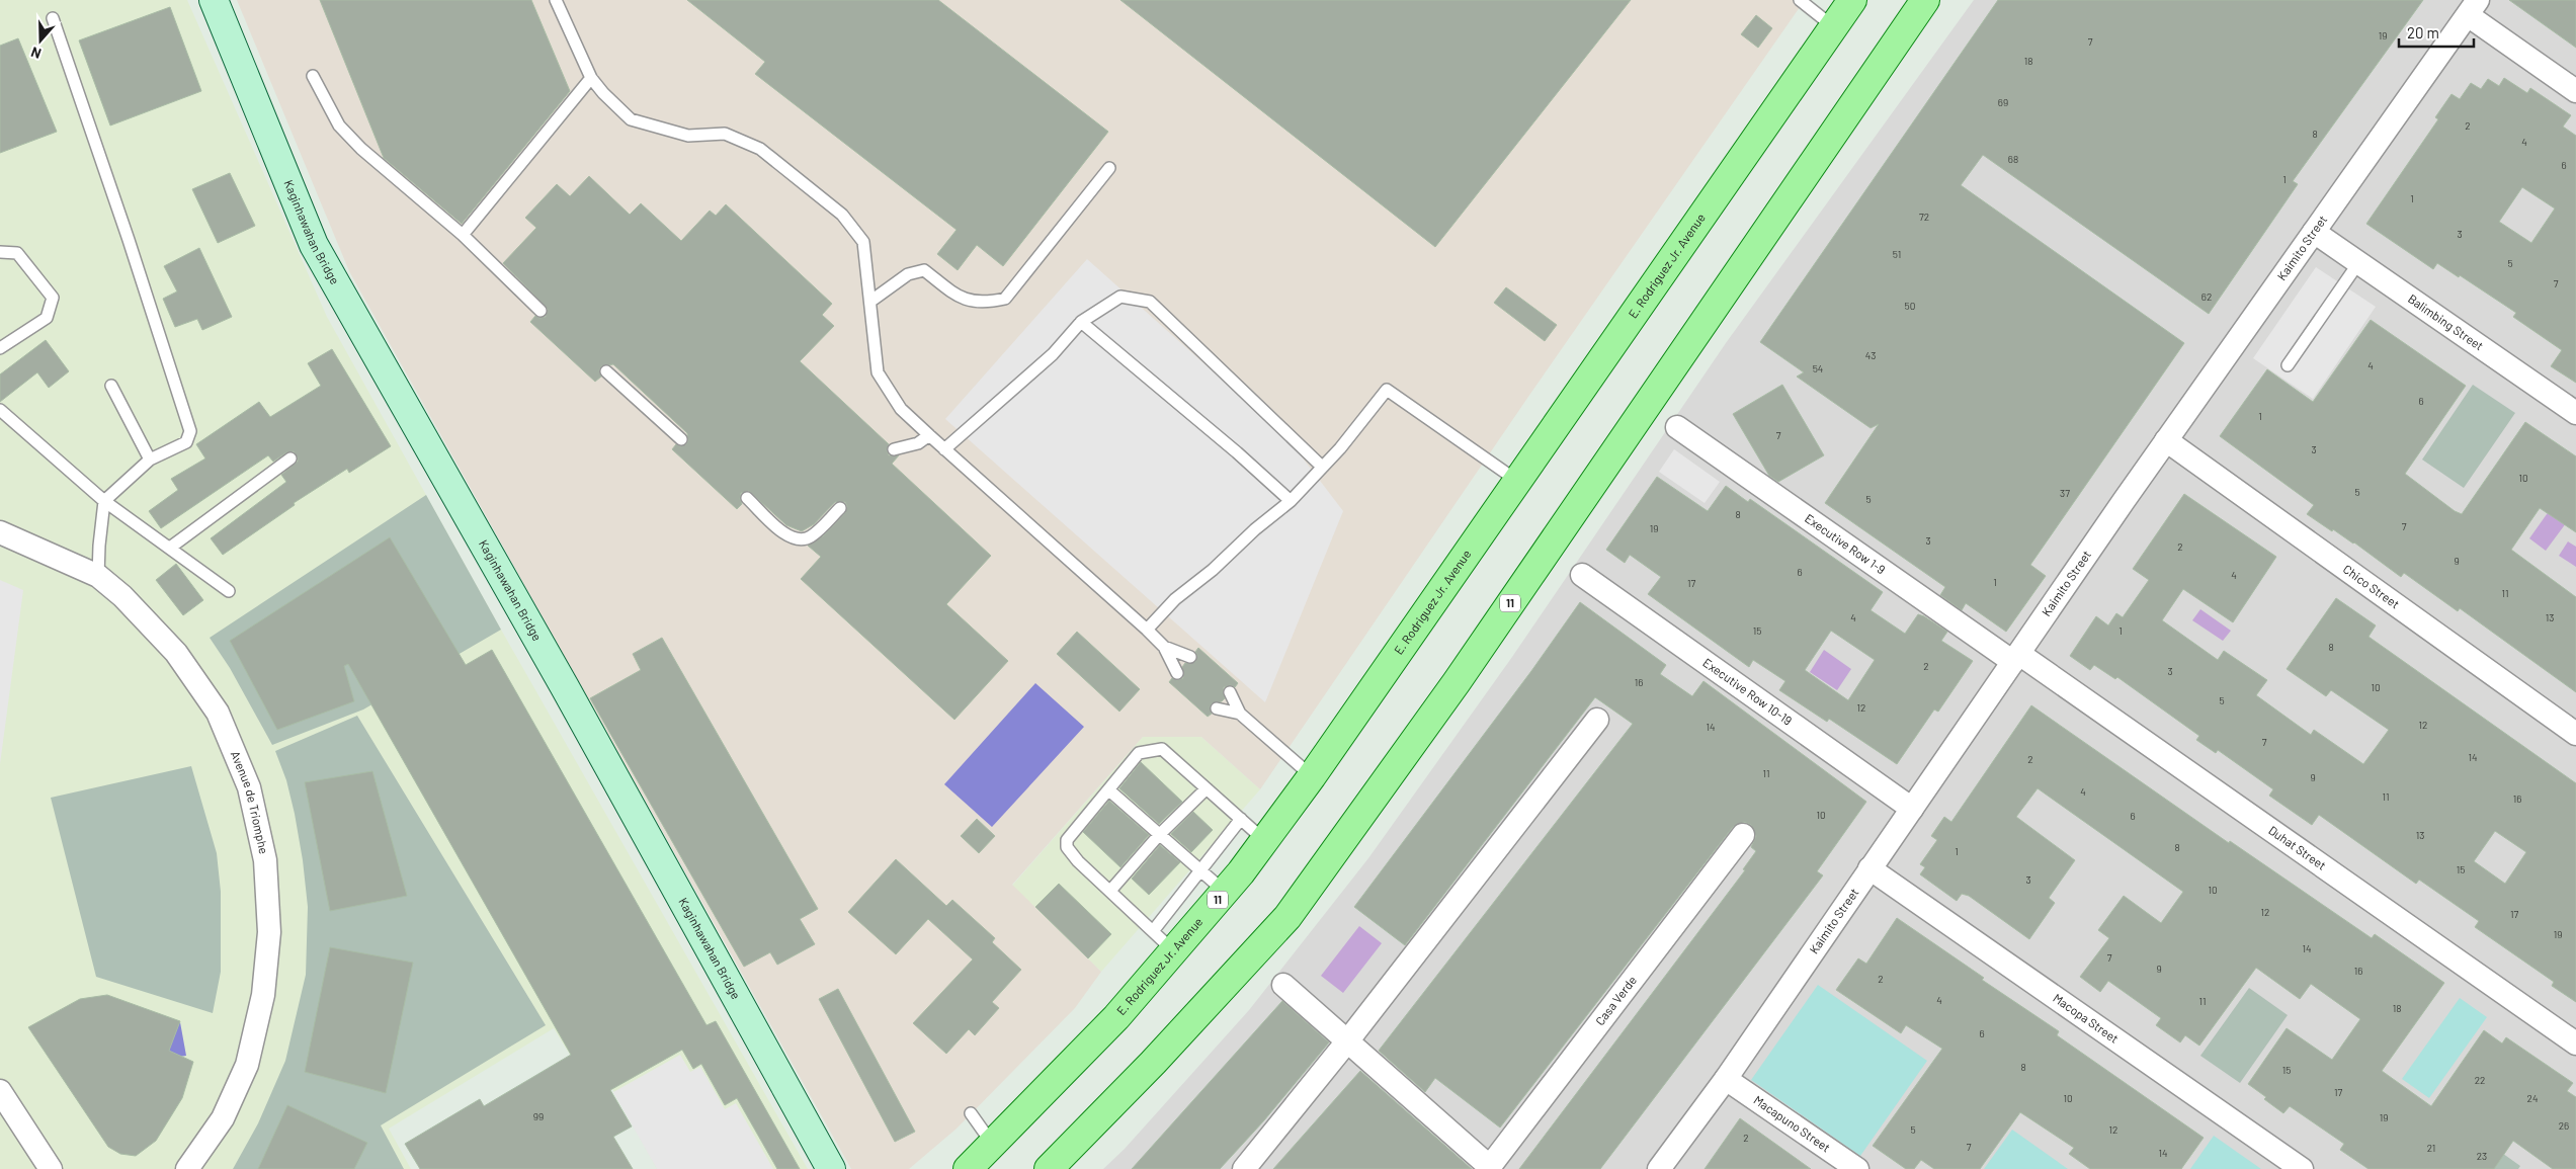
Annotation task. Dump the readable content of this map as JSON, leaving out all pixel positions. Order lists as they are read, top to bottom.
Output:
{
  "streets": {
    "main road": ["Kaginhawahan Bridge", "E. Rodriguez Jr. Avenue", "11"],
    "street": [
      "Kaimito Street",
      "Balimbing Street",
      "Executive Row 1-9",
      "Chico Street",
      "Executive Row 10-19",
      "Avenue de Triomphe",
      "Duhat Street",
      "Casa Verde",
      "Macopa Street",
      "Macapuno Street"
    ]
  },
  "crossings": [
    ["Kaimito Street", "Balimbing Street"],
    ["Kaimito Street", "Executive Row 1-9"],
    ["Kaimito Street", "Chico Street"],
    ["Kaimito Street", "Executive Row 10-19"],
    ["Kaimito Street", "Duhat Street"],
    ["Kaimito Street", "Macopa Street"],
    ["Kaimito Street", "Macapuno Street"],
    ["Executive Row 1-9", "Duhat Street"]
  ],
  "house_numbers": [
    "19",
    "7",
    "18",
    "69",
    "2",
    "8",
    "4",
    "68",
    "6",
    "1",
    "1",
    "72",
    "3",
    "51",
    "5",
    "7",
    "62",
    "50",
    "43",
    "4",
    "54",
    "6",
    "1",
    "7",
    "3",
    "10",
    "5",
    "37",
    "5",
    "8",
    "7",
    "19",
    "3",
    "2",
    "9",
    "6",
    "4",
    "1",
    "17",
    "11",
    "4",
    "13",
    "15",
    "1",
    "8",
    "2",
    "3",
    "16",
    "10",
    "5",
    "12",
    "12",
    "14",
    "7",
    "14",
    "2",
    "11",
    "9",
    "4",
    "11",
    "16",
    "10",
    "6",
    "13",
    "8",
    "1",
    "15",
    "3",
    "10",
    "12",
    "17",
    "19",
    "14",
    "7",
    "9",
    "16",
    "2",
    "4",
    "11",
    "18",
    "6",
    "8",
    "15",
    "22",
    "17",
    "10",
    "24",
    "99",
    "19",
    "26",
    "5",
    "12",
    "2",
    "7",
    "21",
    "14",
    "23"
  ],
  "scale_bar": "20 m",
  "north": "bottom"
}
